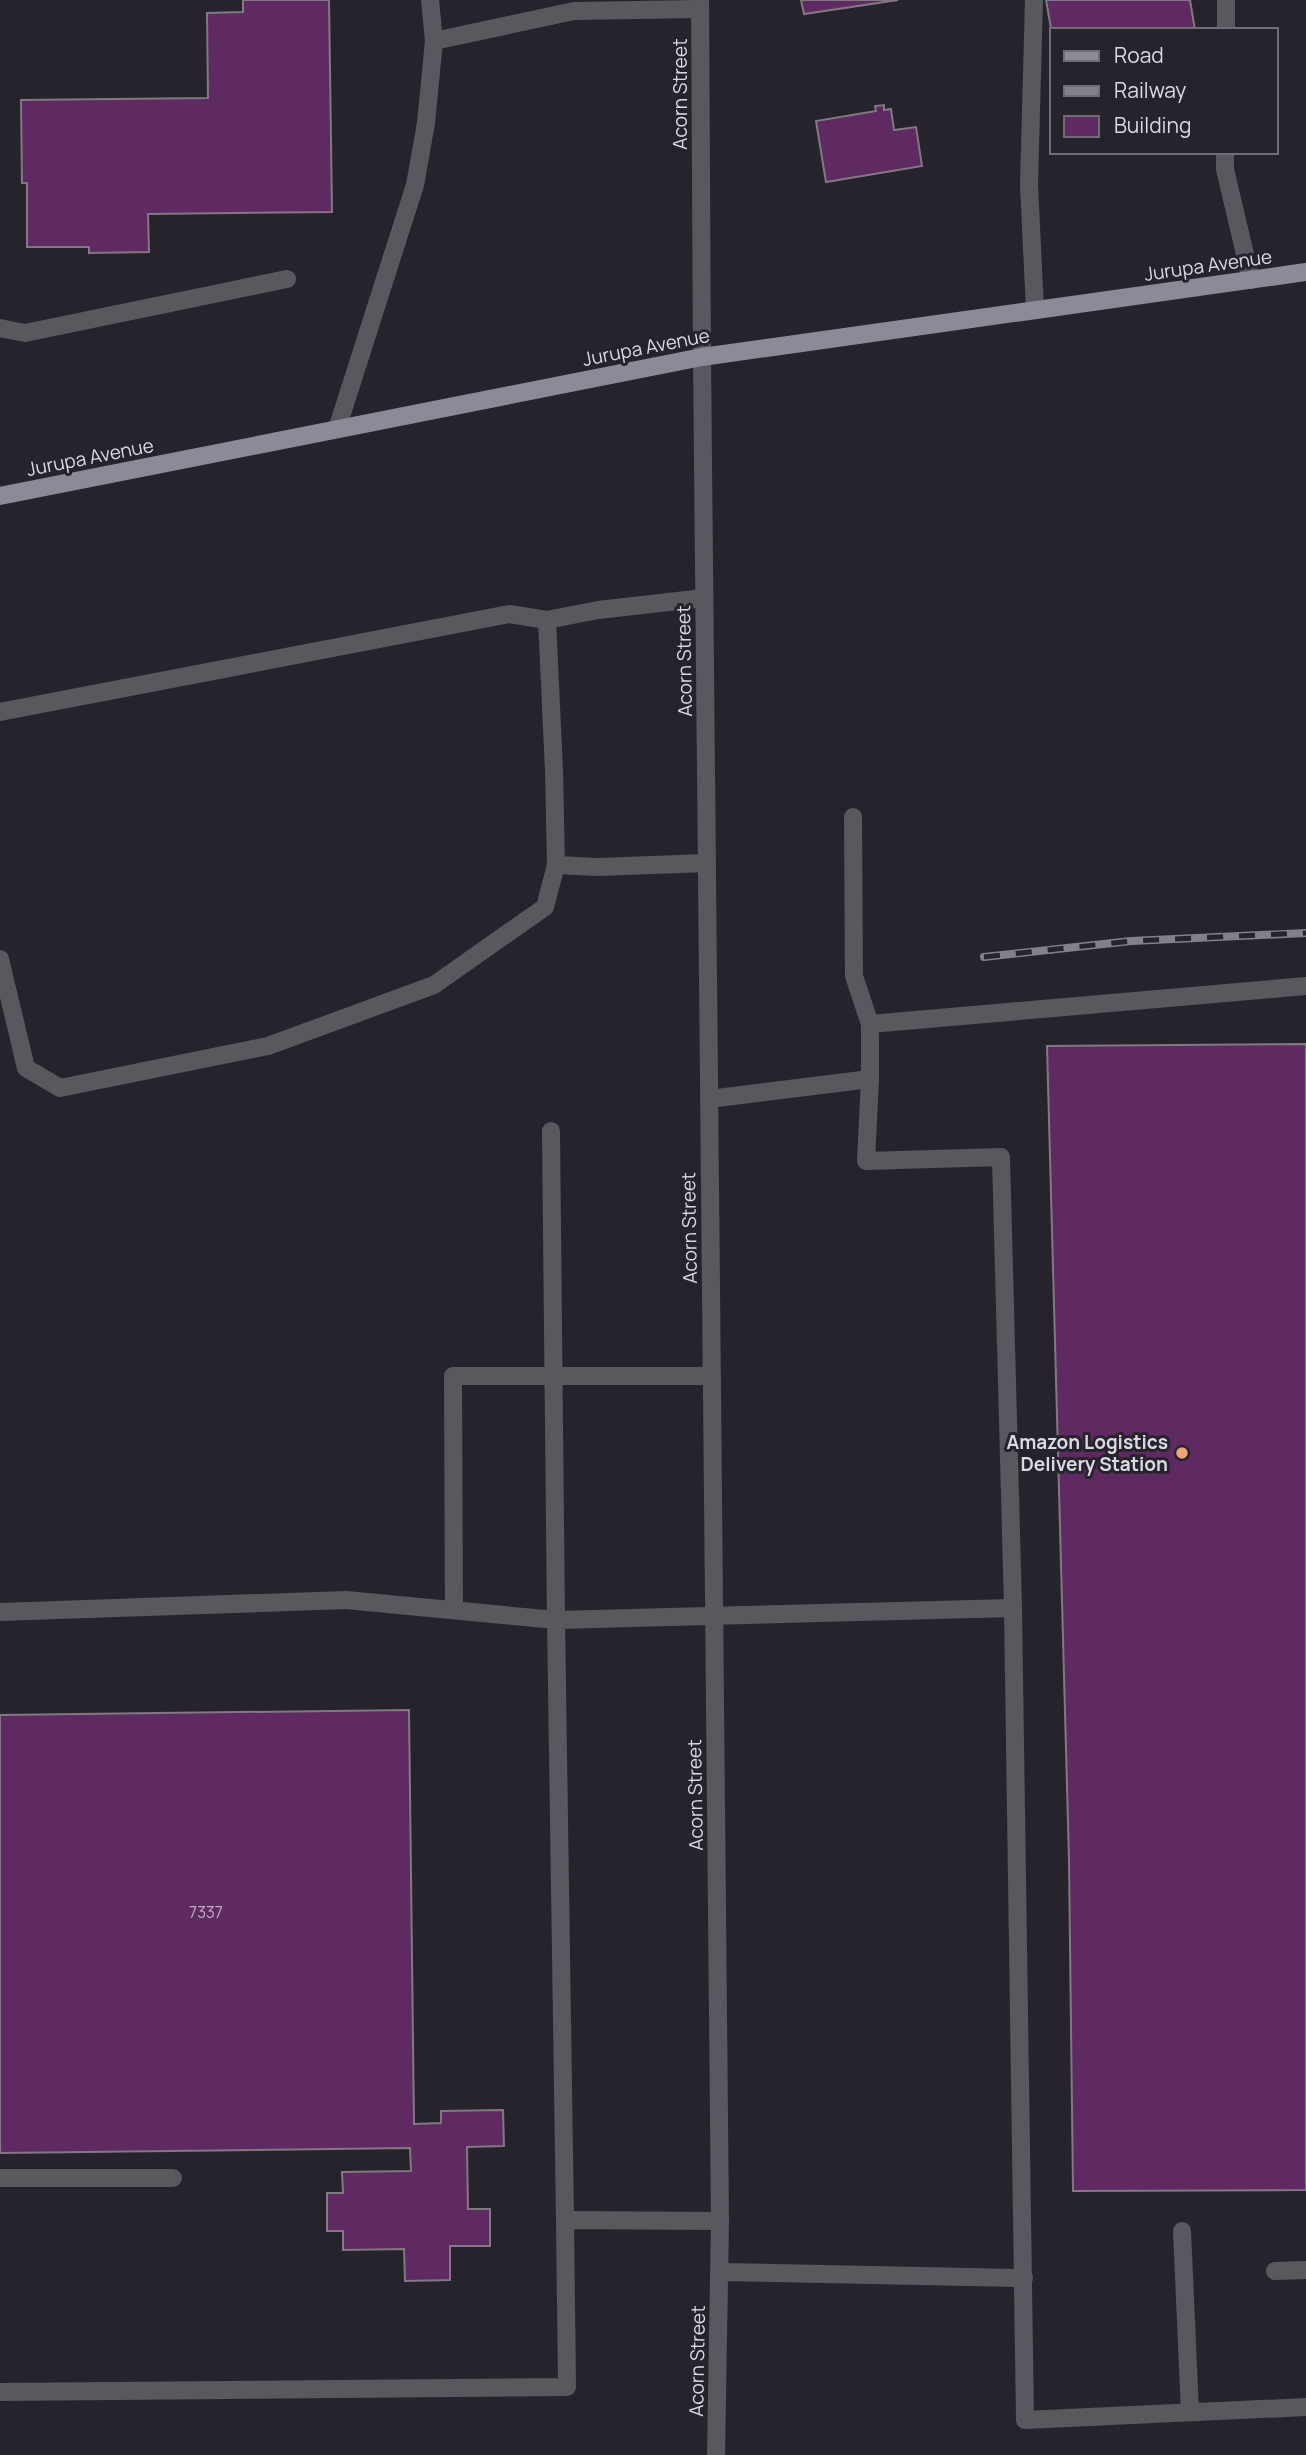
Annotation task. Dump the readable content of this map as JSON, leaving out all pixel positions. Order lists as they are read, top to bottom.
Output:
{
  "streets": {
    "main road": ["Jurupa Avenue"],
    "street": ["Acorn Street"]
  },
  "crossings": [
    ["Acorn Street", "Jurupa Avenue"]
  ],
  "places": ["Amazon Logistics Delivery Station"],
  "house_numbers": ["7337"],
  "legend": ["Road", "Railway", "Building"]
}
